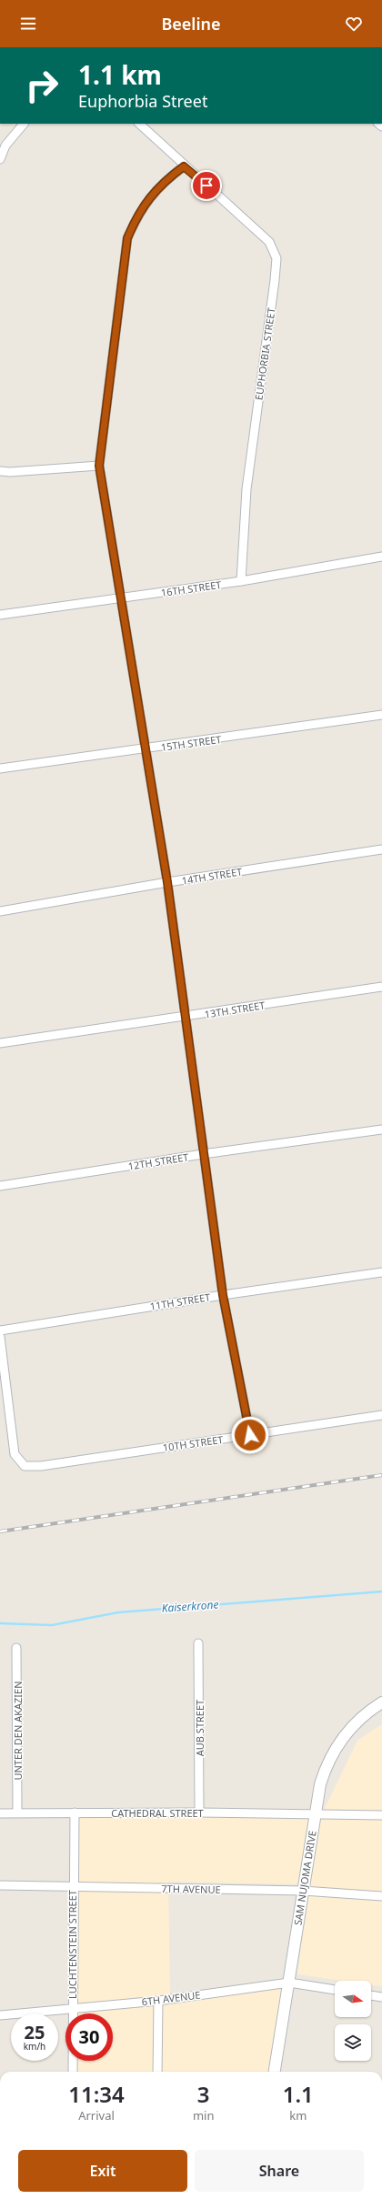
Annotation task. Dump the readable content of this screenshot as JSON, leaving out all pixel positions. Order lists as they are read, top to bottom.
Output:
{
  "streets": {
    "main road": ["SAM NUJOMA DRIVE"],
    "street": [
      "EUPHORBIA STREET",
      "16TH STREET",
      "15TH STREET",
      "14TH STREET",
      "13TH STREET",
      "12TH STREET",
      "11TH STREET",
      "10TH STREET",
      "AUB STREET",
      "UNTER DEN AKAZIEN",
      "CATHEDRAL STREET",
      "7TH AVENUE",
      "LUCHTENSTEIN STREET",
      "6TH AVENUE"
    ]
  },
  "crossings": [
    ["EUPHORBIA STREET", "16TH STREET"],
    ["AUB STREET", "CATHEDRAL STREET"],
    ["UNTER DEN AKAZIEN", "CATHEDRAL STREET"],
    ["CATHEDRAL STREET", "SAM NUJOMA DRIVE"],
    ["CATHEDRAL STREET", "LUCHTENSTEIN STREET"],
    ["SAM NUJOMA DRIVE", "7TH AVENUE"],
    ["SAM NUJOMA DRIVE", "6TH AVENUE"],
    ["7TH AVENUE", "LUCHTENSTEIN STREET"],
    ["LUCHTENSTEIN STREET", "6TH AVENUE"]
  ],
  "water": ["Kaiserkrone"],
  "north": "right",
  "page": {
    "header": "Beeline",
    "turn": ["1.1 km", "Euphorbia Street"],
    "speed": "25 km/h",
    "limit": "30",
    "eta": [
      "11:34",
      "Arrival",
      "3",
      "min",
      "1.1",
      "km"
    ],
    "buttons": ["Exit", "Share"]
  }
}
